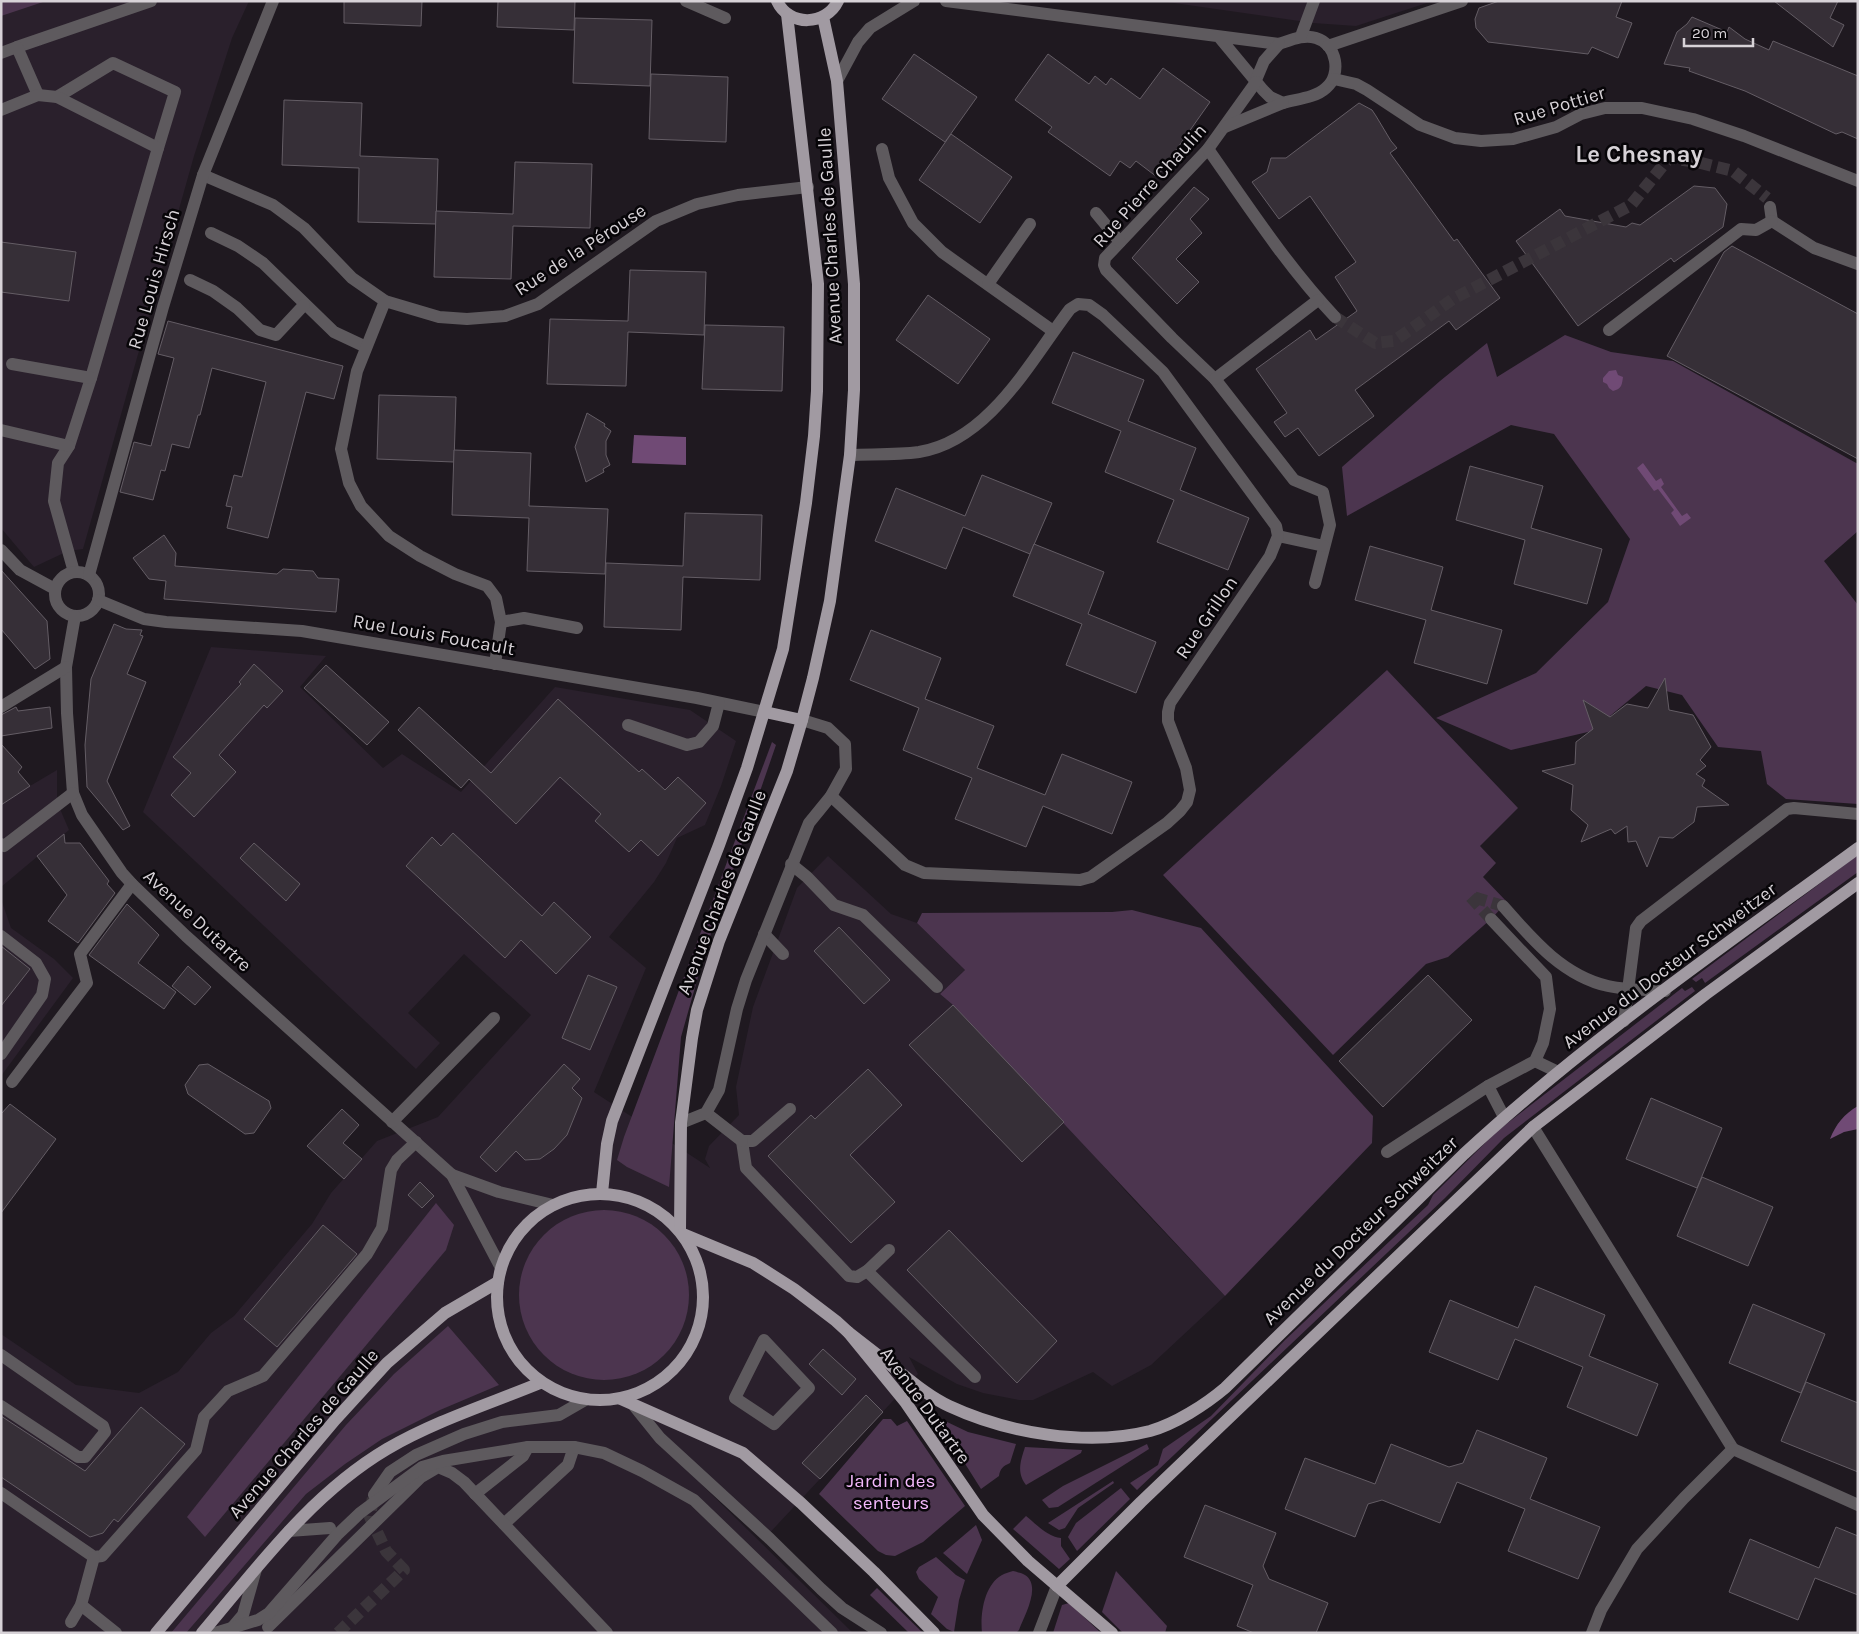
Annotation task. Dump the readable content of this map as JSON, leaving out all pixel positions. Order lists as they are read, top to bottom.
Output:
{
  "streets": {
    "main road": ["Avenue Charles de Gaulle", "Avenue Dutartre", "Avenue du Docteur Schweitzer"],
    "street": [
      "Rue Pottier",
      "Rue Pierre Chaulin",
      "Rue de la Pérouse",
      "Rue Louis Hirsch",
      "Rue Grillon",
      "Rue Louis Foucault"
    ]
  },
  "crossings": [
    ["Rue Pottier", "Rue Pierre Chaulin"],
    ["Avenue Charles de Gaulle", "Rue de la Pérouse"],
    ["Avenue Charles de Gaulle", "Rue Louis Foucault"],
    ["Avenue Charles de Gaulle", "Avenue Dutartre"],
    ["Rue de la Pérouse", "Rue Louis Hirsch"],
    ["Rue Louis Hirsch", "Rue Louis Foucault"],
    ["Rue Louis Hirsch", "Avenue Dutartre"],
    ["Rue Louis Foucault", "Avenue Dutartre"],
    ["Avenue Dutartre", "Avenue du Docteur Schweitzer"]
  ],
  "districts": ["Le Chesnay"],
  "parks": ["Jardin des senteurs"],
  "scale_bar": "20 m"
}
